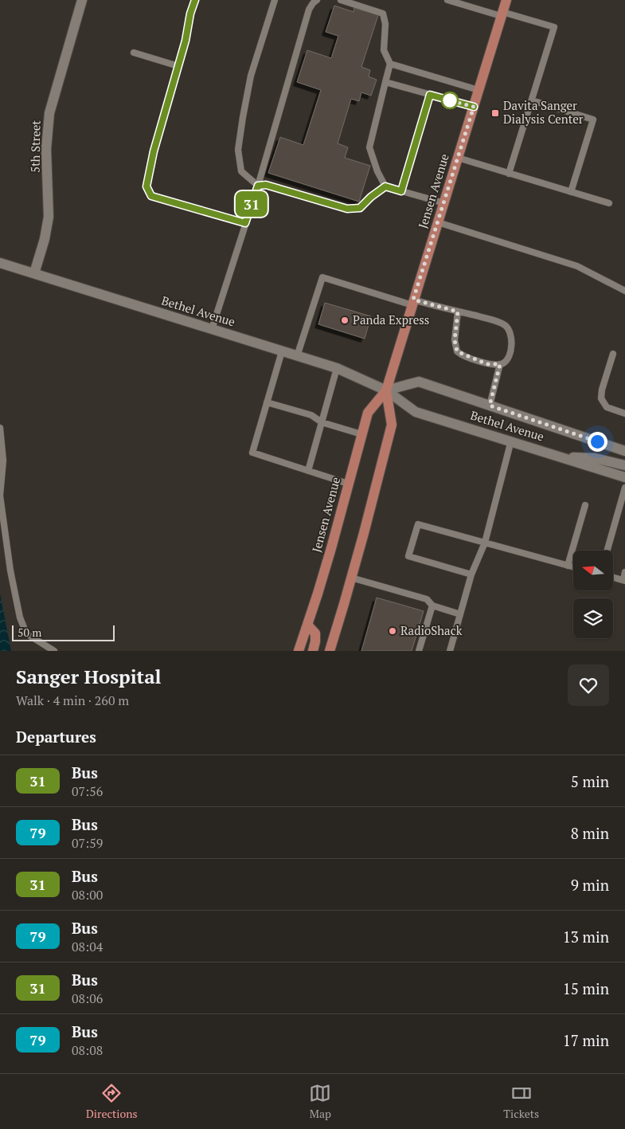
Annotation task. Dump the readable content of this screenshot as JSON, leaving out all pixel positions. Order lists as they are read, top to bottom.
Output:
{
  "streets": {
    "main road": ["5th Street", "Jensen Avenue", "Bethel Avenue"]
  },
  "crossings": [
    ["5th Street", "Bethel Avenue"],
    ["Jensen Avenue", "Bethel Avenue"]
  ],
  "places": {
    "transit": ["Davita Sanger Dialysis Center"],
    "other": ["Panda Express", "RadioShack"]
  },
  "lines": ["bus line 31"],
  "scale_bar": "50 m",
  "north": "left",
  "page": {
    "on_map": "31",
    "scale": "50 m",
    "heading": [
      ["Sanger Hospital", "Walk · 4 min · 260 m"],
      "Departures"
    ],
    "list": [
      {
        "mark": "31",
        "name": "Bus",
        "note": "07:56",
        "value": "5 min"
      },
      {
        "mark": "79",
        "name": "Bus",
        "note": "07:59",
        "value": "8 min"
      },
      {
        "mark": "31",
        "name": "Bus",
        "note": "08:00",
        "value": "9 min"
      },
      {
        "mark": "79",
        "name": "Bus",
        "note": "08:04",
        "value": "13 min"
      },
      {
        "mark": "31",
        "name": "Bus",
        "note": "08:06",
        "value": "15 min"
      },
      {
        "mark": "79",
        "name": "Bus",
        "note": "08:08",
        "value": "17 min"
      }
    ],
    "tabs": ["Directions", "Map", "Tickets"]
  }
}
